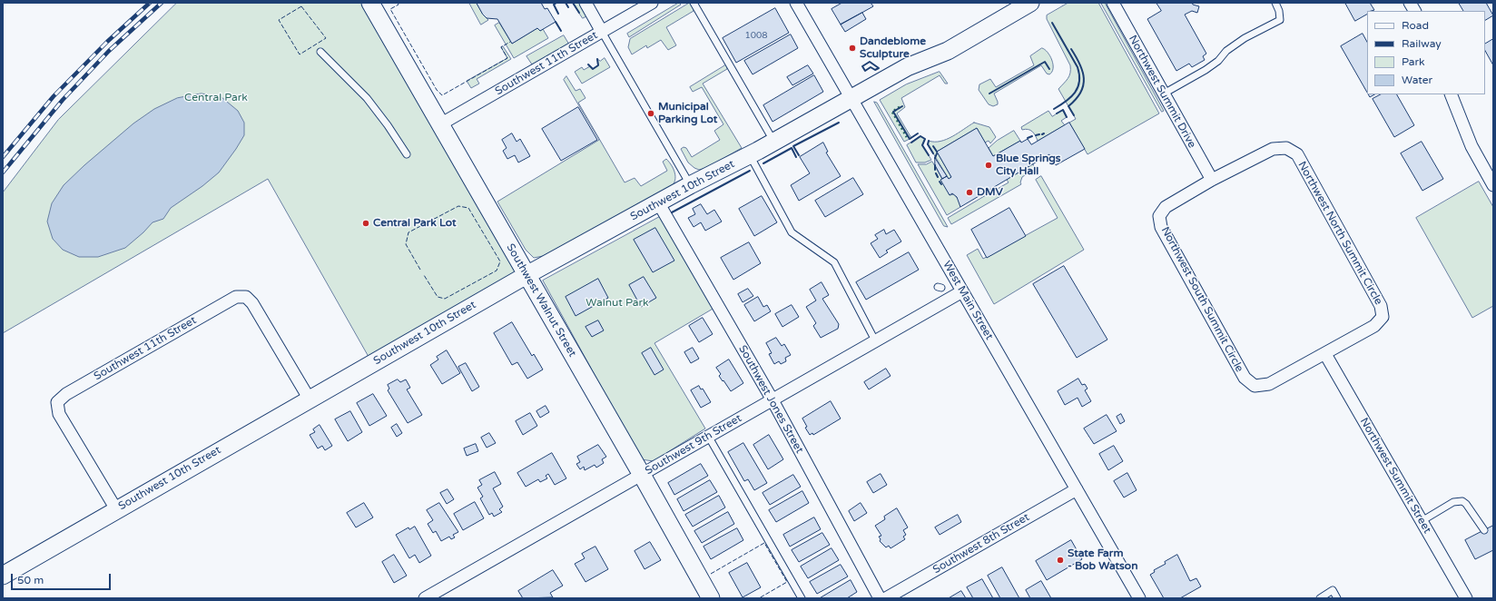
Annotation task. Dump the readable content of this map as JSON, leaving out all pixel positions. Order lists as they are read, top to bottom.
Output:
{
  "streets": {
    "street": [
      "Southwest 11th Street",
      "Northwest Summit Drive",
      "Southwest 10th Street",
      "Northwest North Summit Circle",
      "Northwest South Summit Circle",
      "Southwest Walnut Street",
      "West Main Street",
      "Southwest Jones Street",
      "Southwest 9th Street",
      "Northwest Summit Street",
      "Southwest 8th Street"
    ]
  },
  "crossings": [
    ["Southwest 11th Street", "Southwest 10th Street"],
    ["Southwest 11th Street", "Southwest Walnut Street"],
    ["Northwest Summit Drive", "Northwest North Summit Circle"],
    ["Northwest Summit Drive", "Northwest South Summit Circle"],
    ["Southwest 10th Street", "Southwest Walnut Street"],
    ["Southwest 10th Street", "West Main Street"],
    ["Southwest 10th Street", "Southwest Jones Street"],
    ["Northwest North Summit Circle", "Northwest South Summit Circle"],
    ["Northwest North Summit Circle", "Northwest Summit Street"],
    ["Northwest South Summit Circle", "Northwest Summit Street"],
    ["Southwest Walnut Street", "Southwest 9th Street"],
    ["West Main Street", "Southwest 9th Street"],
    ["West Main Street", "Southwest 8th Street"],
    ["Southwest Jones Street", "Southwest 9th Street"]
  ],
  "parks": ["Central Park", "Walnut Park"],
  "places": [
    "Dandeblome Sculpture",
    "Municipal Parking Lot",
    "Blue Springs City Hall",
    "DMV",
    "Central Park Lot",
    "State Farm - Bob Watson"
  ],
  "house_numbers": ["1008"],
  "legend": [
    "Road",
    "Railway",
    "Park",
    "Water"
  ],
  "scale_bar": "50 m"
}
